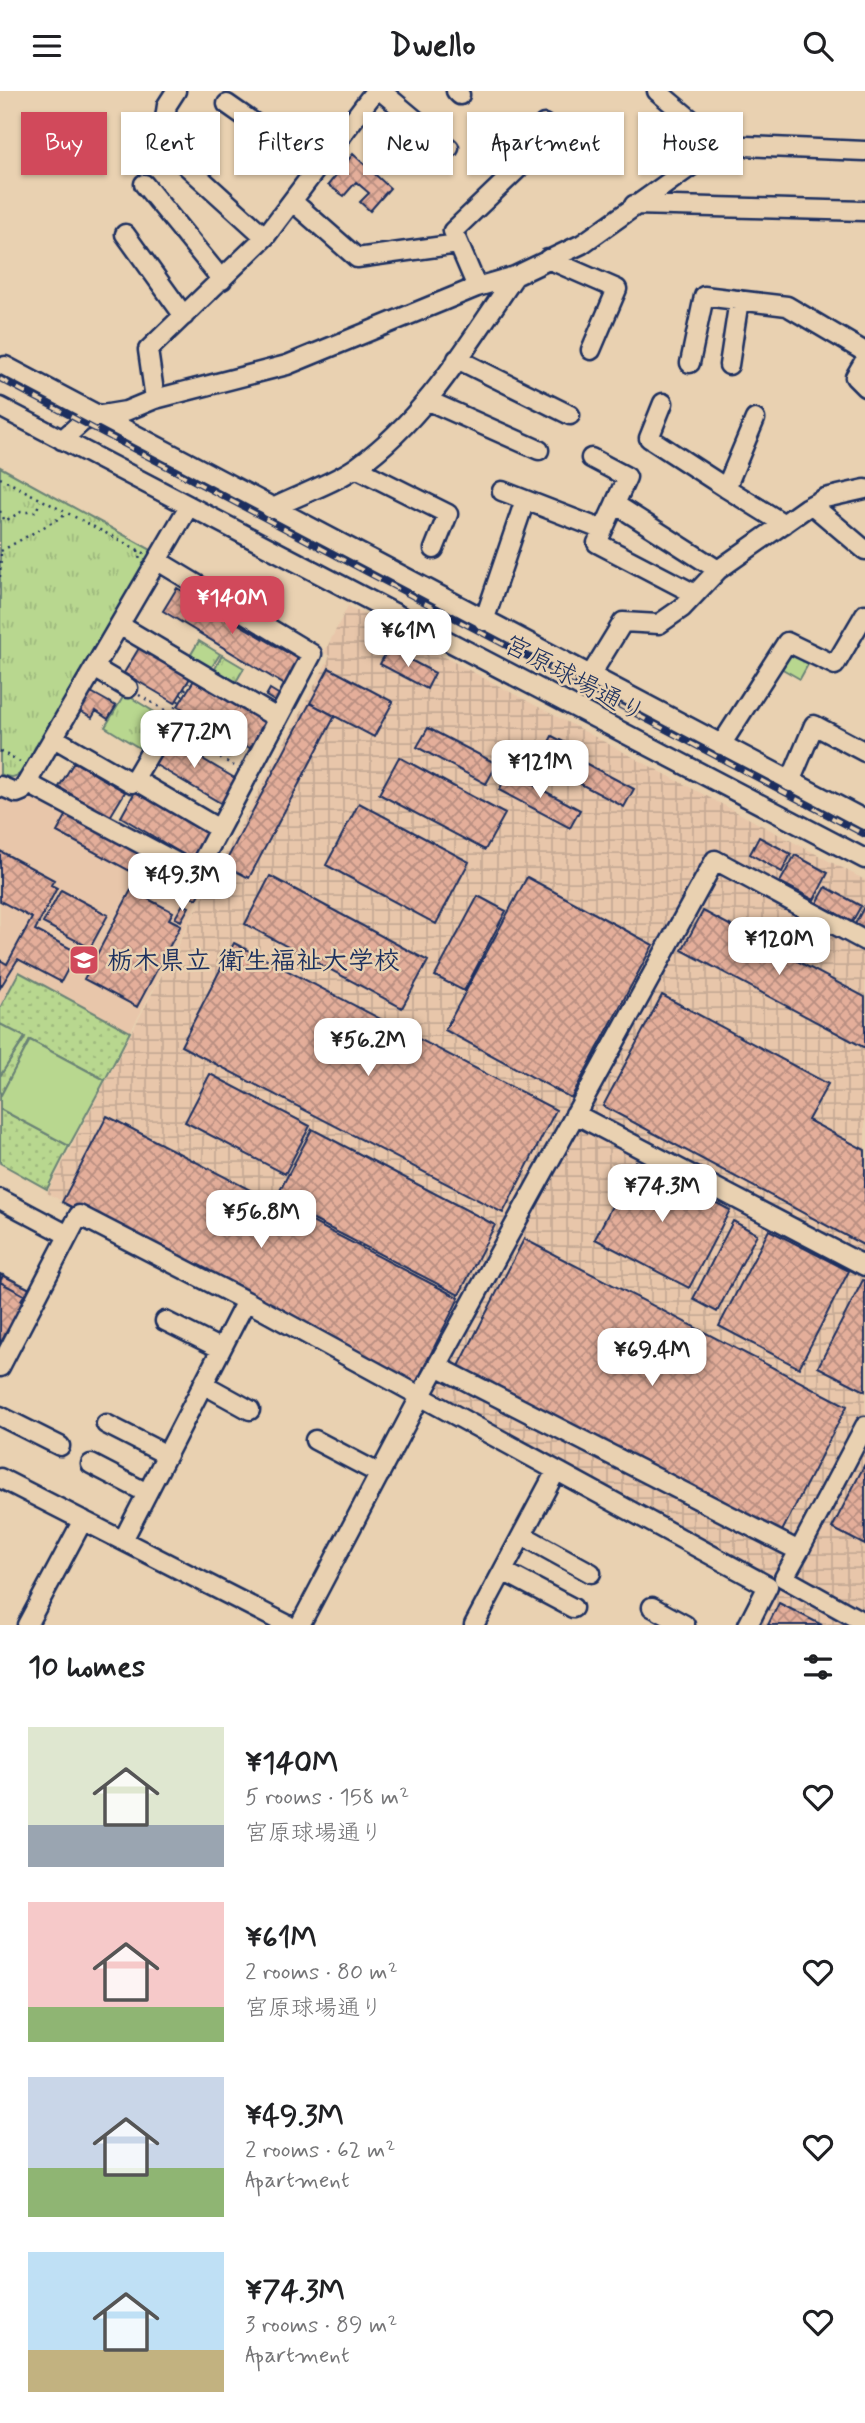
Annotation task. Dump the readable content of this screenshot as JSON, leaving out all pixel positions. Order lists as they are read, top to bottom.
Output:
{
  "streets": {
    "street": ["宮原球場通り"]
  },
  "places": {
    "school or university": ["栃木県立 衛生福祉大学校"]
  },
  "page": {
    "header": "Dwello",
    "chip": [
      "Buy",
      "Rent",
      "Filters",
      "New",
      "Apartment",
      "House"
    ],
    "price": [
      "¥140M",
      "¥61M",
      "¥77.2M",
      "¥121M",
      "¥49.3M",
      "¥120M",
      "¥56.2M",
      "¥74.3M",
      "¥56.8M",
      "¥69.4M"
    ],
    "heading": "10 homes",
    "list": [
      {
        "name": "¥140M",
        "note": "5 rooms · 158 m² · 宮原球場通り"
      },
      {
        "name": "¥61M",
        "note": "2 rooms · 80 m² · 宮原球場通り"
      },
      {
        "name": "¥49.3M",
        "note": "2 rooms · 62 m² · Apartment"
      },
      {
        "name": "¥74.3M",
        "note": "3 rooms · 89 m² · Apartment"
      }
    ]
  }
}
